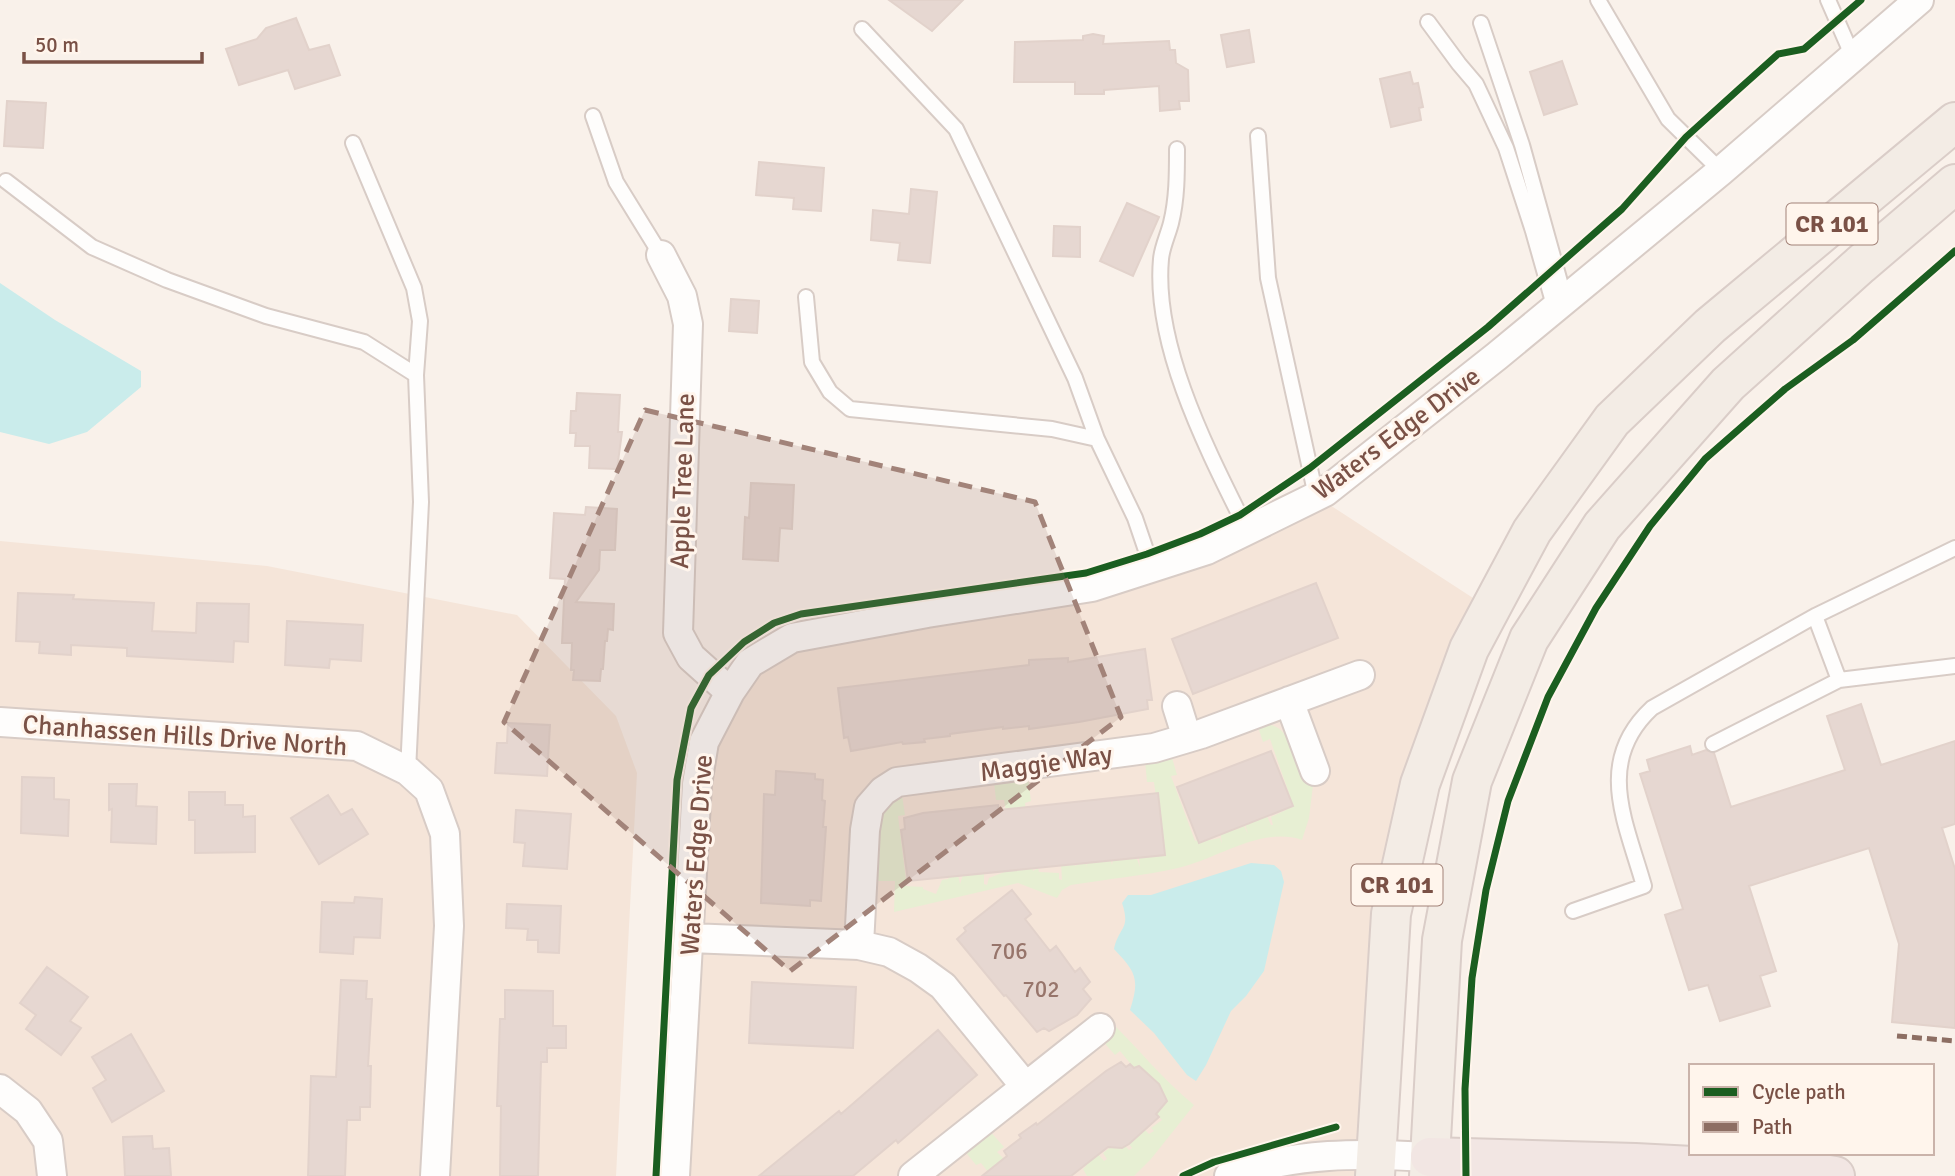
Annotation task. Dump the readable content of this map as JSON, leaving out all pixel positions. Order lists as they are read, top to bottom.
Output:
{
  "streets": {
    "main road": ["CR 101"],
    "street": [
      "Waters Edge Drive",
      "Apple Tree Lane",
      "Chanhassen Hills Drive North",
      "Maggie Way"
    ]
  },
  "crossings": [
    ["Waters Edge Drive", "Apple Tree Lane"]
  ],
  "house_numbers": ["706", "702"],
  "legend": ["Cycle path", "Path"],
  "scale_bar": "50 m"
}
